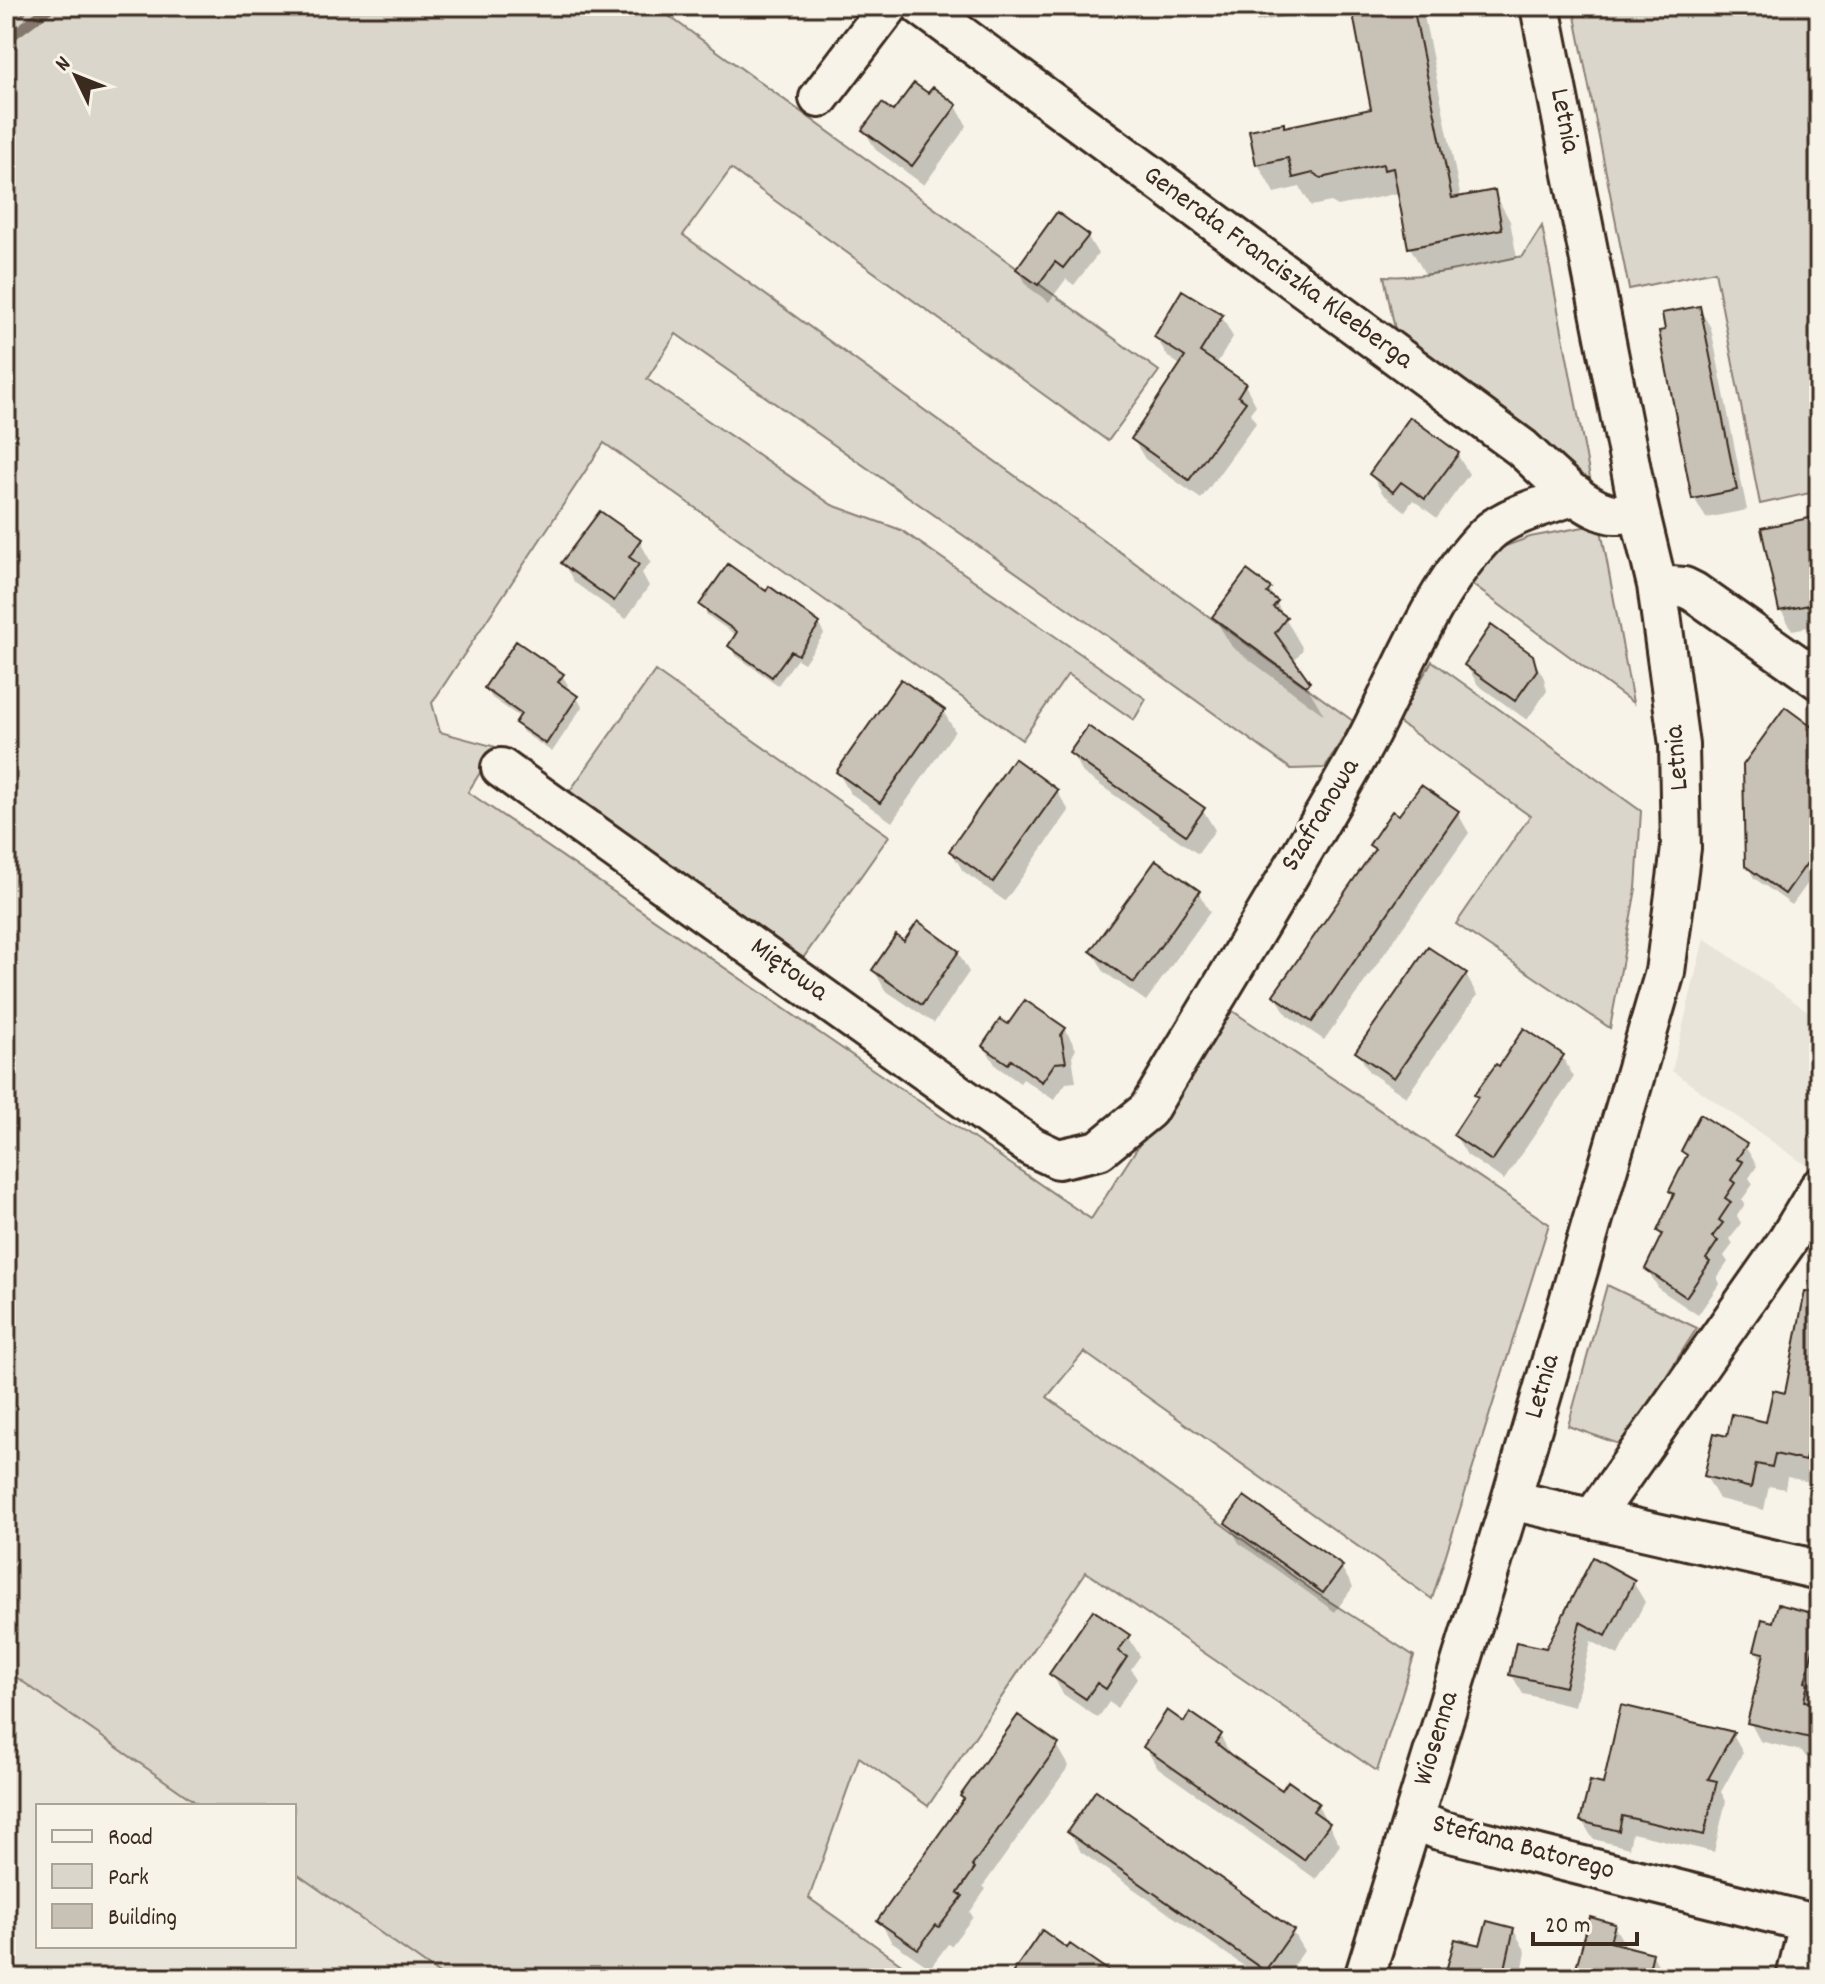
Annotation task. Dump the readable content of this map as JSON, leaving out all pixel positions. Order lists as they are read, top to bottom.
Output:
{
  "streets": {
    "street": [
      "Letnia",
      "Generała Franciszka Kleeberga",
      "Szafranowa",
      "Miętowa",
      "Wiosenna",
      "Stefana Batorego"
    ]
  },
  "crossings": [
    ["Letnia", "Generała Franciszka Kleeberga"],
    ["Letnia", "Wiosenna"],
    ["Generała Franciszka Kleeberga", "Szafranowa"],
    ["Szafranowa", "Miętowa"],
    ["Wiosenna", "Stefana Batorego"]
  ],
  "legend": ["Road", "Park", "Building"],
  "scale_bar": "20 m",
  "north": "top left"
}
